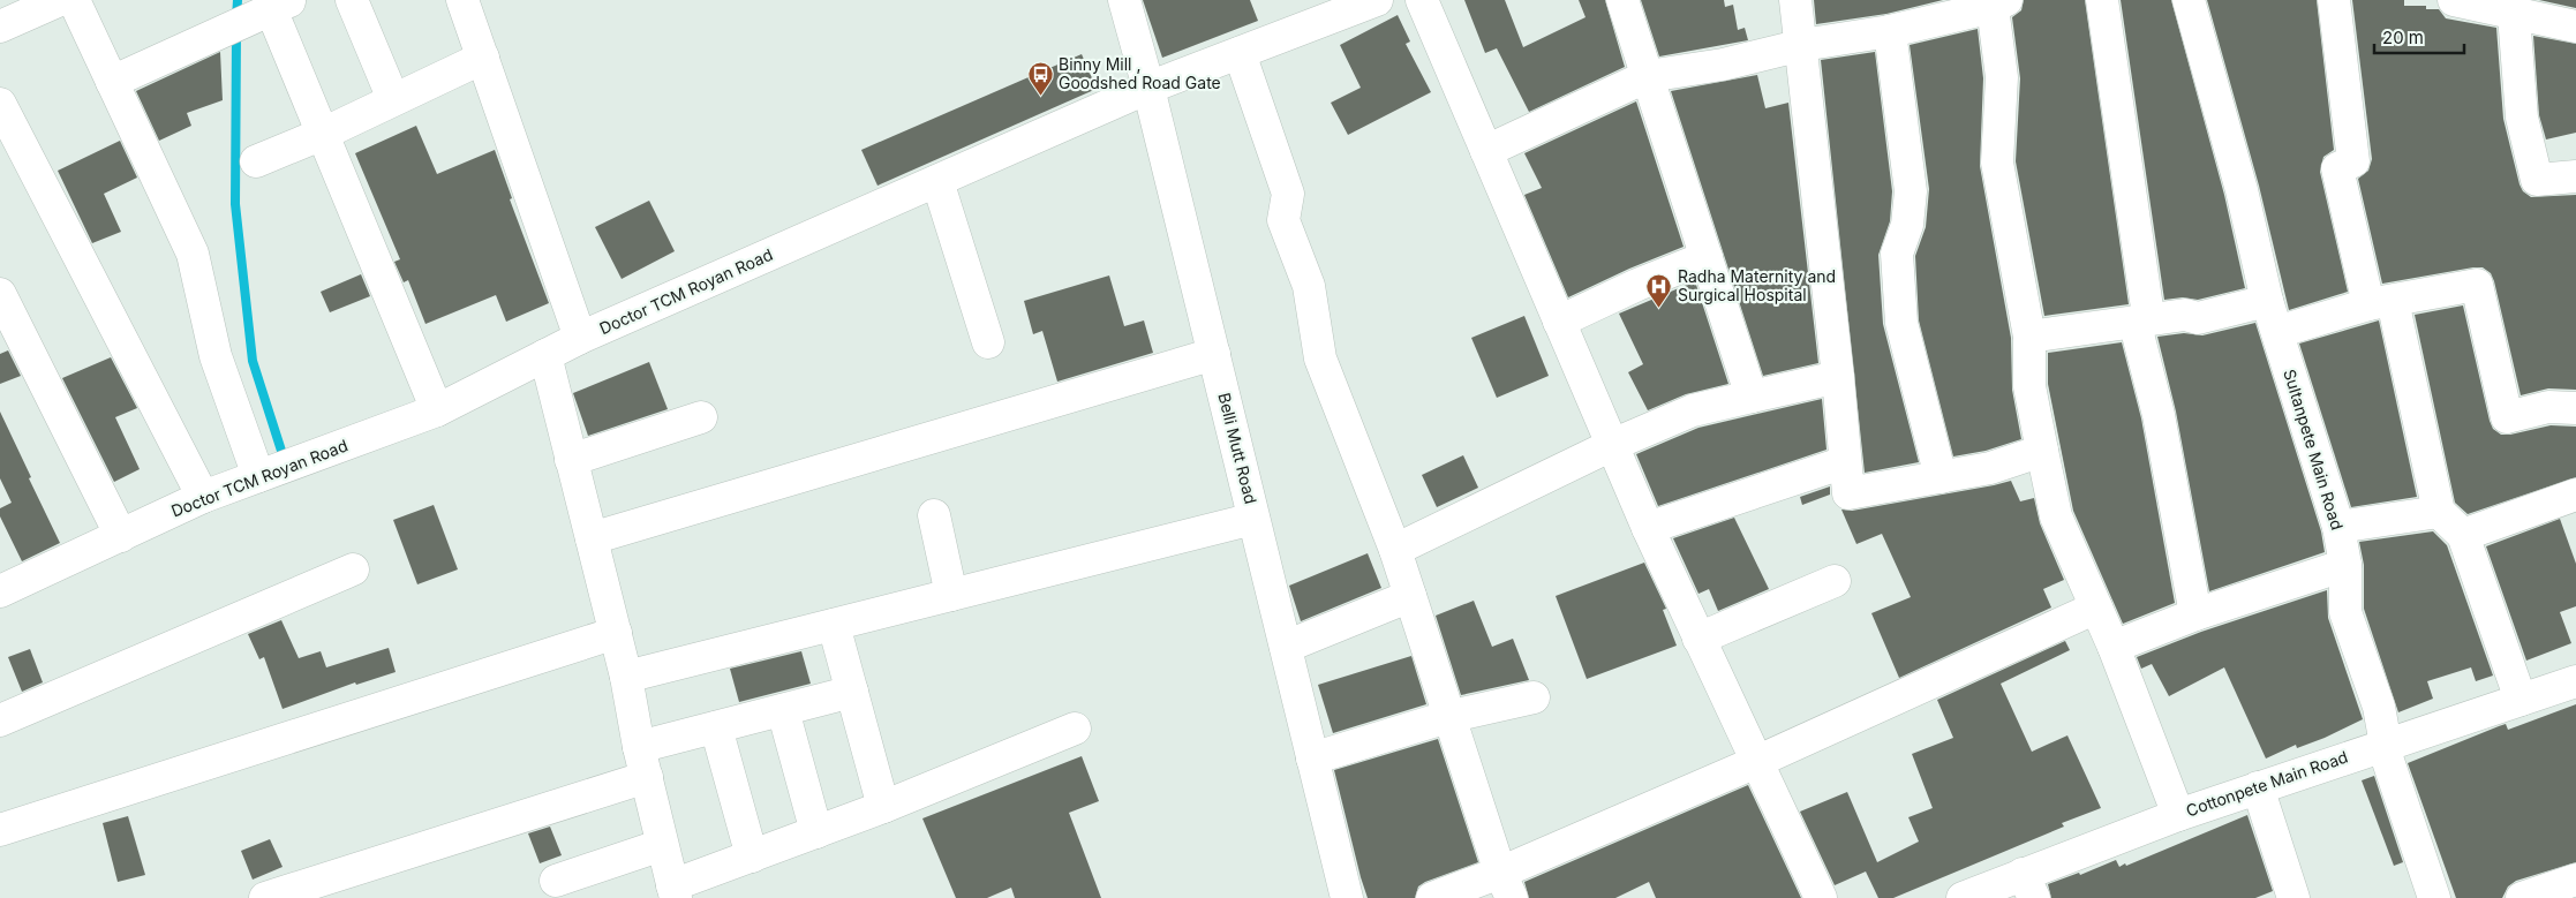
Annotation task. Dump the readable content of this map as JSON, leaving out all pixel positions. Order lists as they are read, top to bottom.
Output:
{
  "streets": {
    "street": [
      "Doctor TCM Royan Road",
      "Belli Mutt Road",
      "Sultanpete Main Road",
      "Cottonpete Main Road"
    ]
  },
  "crossings": [
    ["Doctor TCM Royan Road", "Belli Mutt Road"],
    ["Sultanpete Main Road", "Cottonpete Main Road"]
  ],
  "places": {
    "bus stop": ["Binny Mill , Goodshed Road Gate"],
    "hospital": ["Radha Maternity and Surgical Hospital"]
  },
  "scale_bar": "20 m"
}
